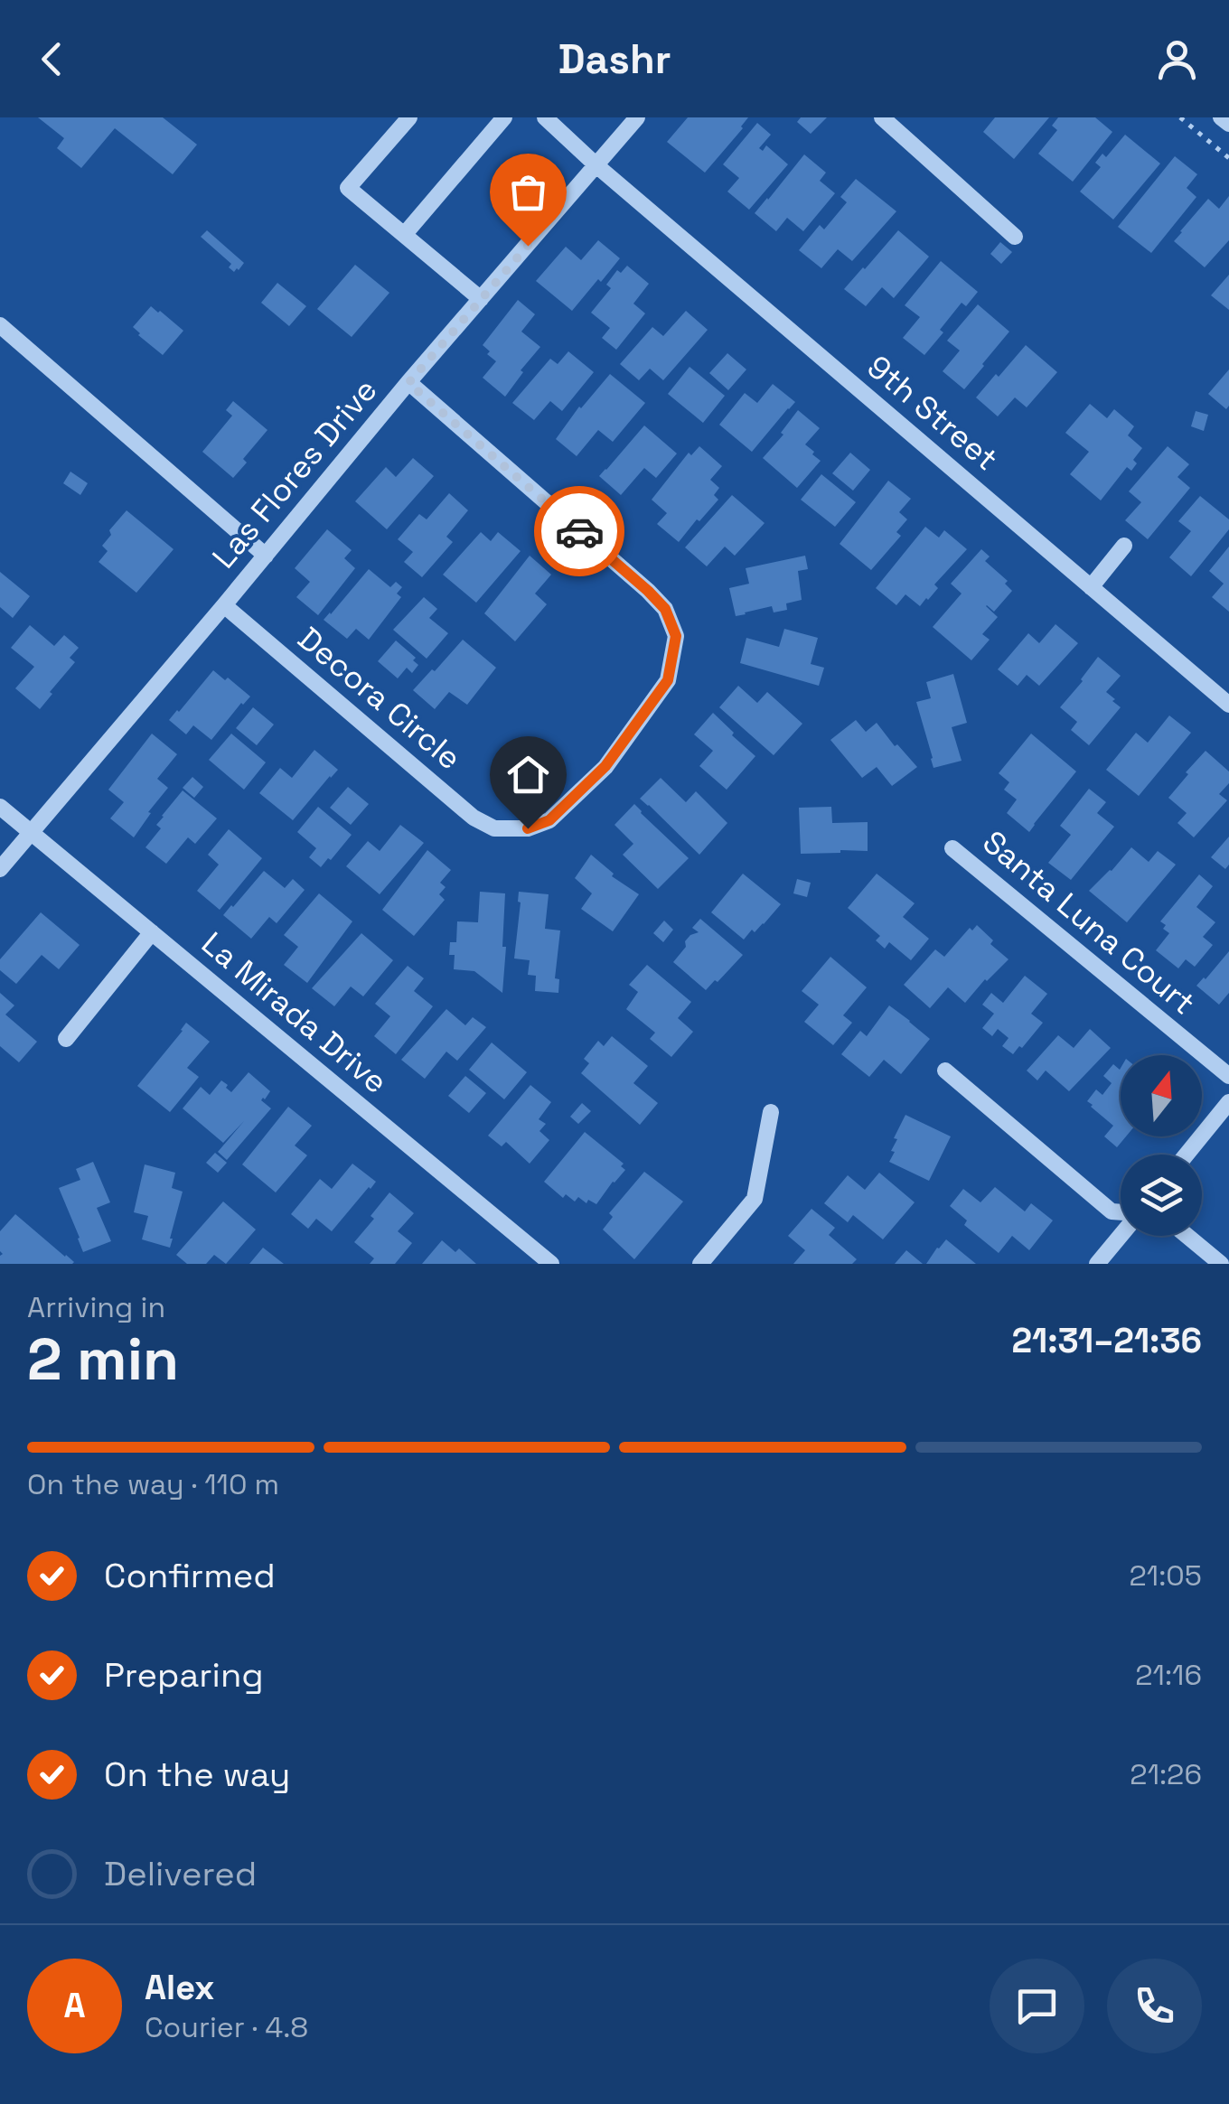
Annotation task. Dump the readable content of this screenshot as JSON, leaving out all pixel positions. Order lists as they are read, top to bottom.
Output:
{
  "streets": {
    "street": [
      "9th Street",
      "Las Flores Drive",
      "Decora Circle",
      "Santa Luna Court",
      "La Mirada Drive"
    ]
  },
  "crossings": [
    ["9th Street", "Las Flores Drive"],
    ["Las Flores Drive", "Decora Circle"],
    ["Las Flores Drive", "La Mirada Drive"]
  ],
  "north": "top",
  "page": {
    "header": "Dashr",
    "heading": ["2 min", "Arriving in", "21:31–21:36"],
    "panel": ["Alex", "Courier · 4.8"],
    "bar": "On the way · 110 m",
    "list": [
      ["Confirmed", "21:05"],
      ["Preparing", "21:16"],
      ["On the way", "21:26"],
      "Delivered"
    ],
    "round": "A"
  }
}
